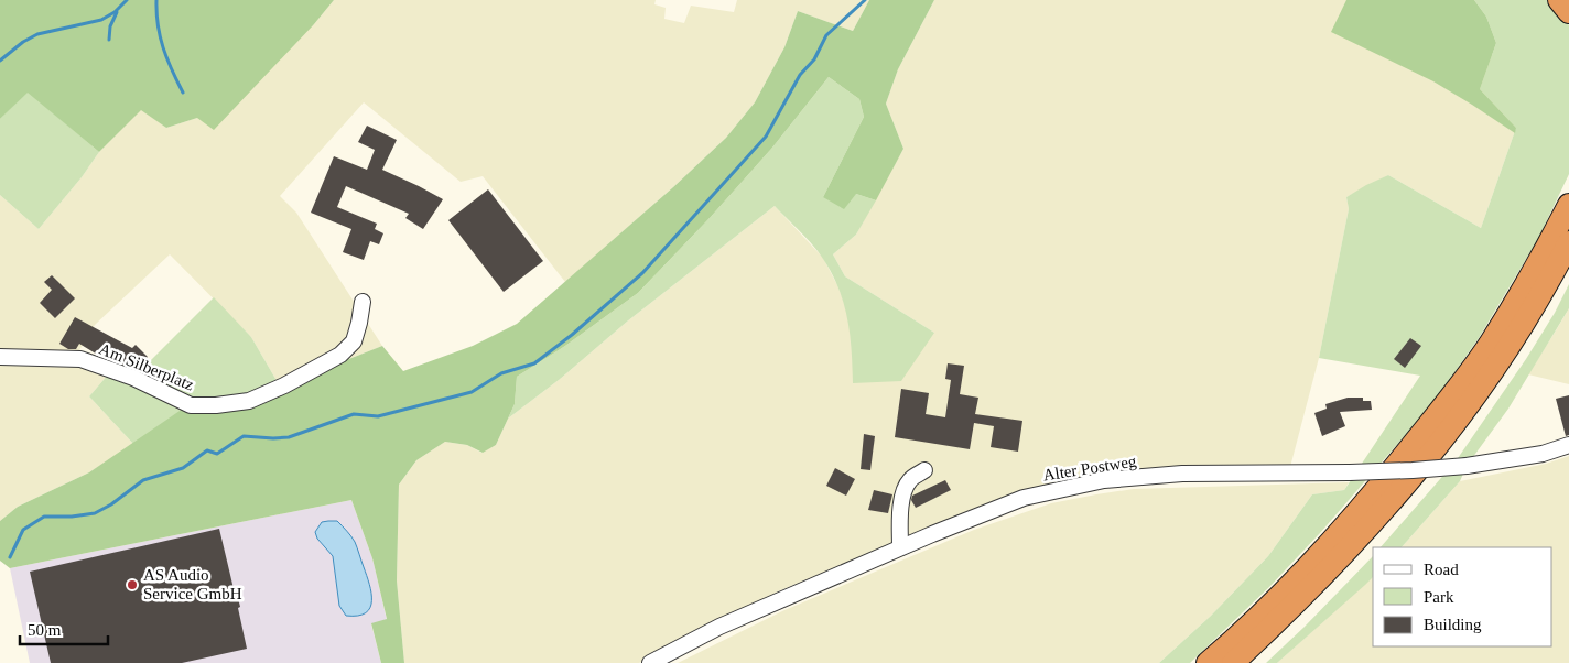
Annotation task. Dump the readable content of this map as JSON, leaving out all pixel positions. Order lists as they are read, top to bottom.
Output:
{
  "streets": {
    "street": ["Am Silberplatz", "Alter Postweg"]
  },
  "places": ["AS Audio Service GmbH"],
  "legend": ["Road", "Park", "Building"],
  "scale_bar": "50 m"
}
